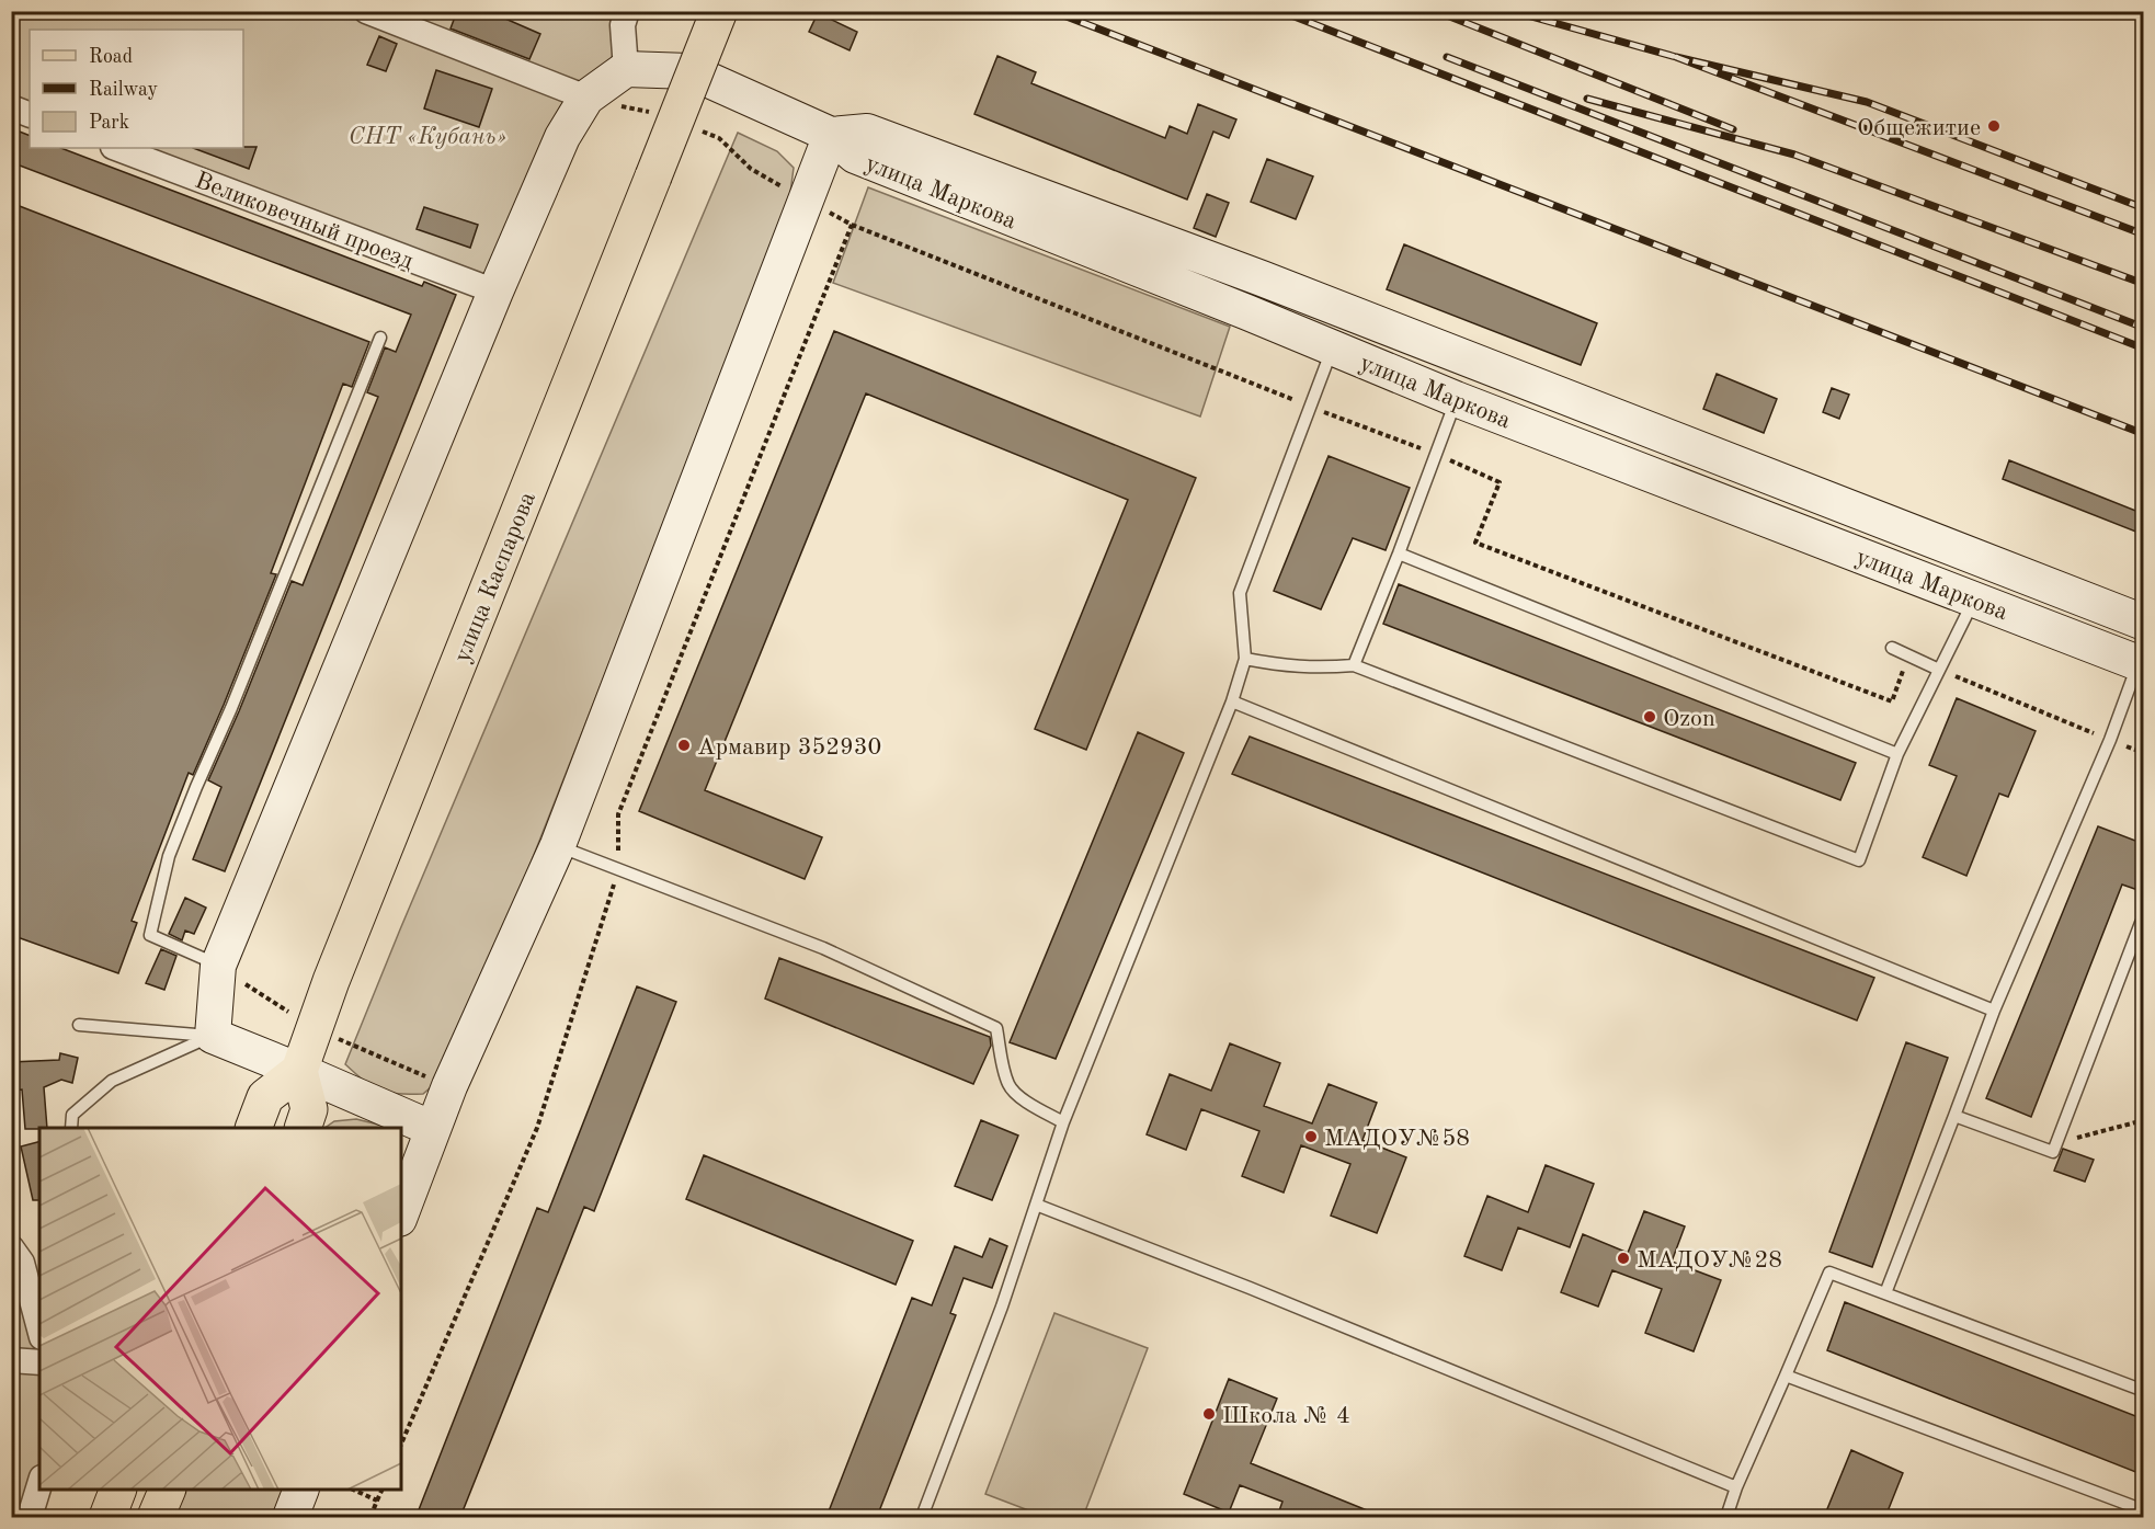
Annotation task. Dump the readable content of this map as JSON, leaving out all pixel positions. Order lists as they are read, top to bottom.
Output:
{
  "streets": {
    "main road": ["улица Маркова", "улица Каспарова"],
    "street": ["Великовечный проезд"]
  },
  "parks": ["СНТ «Кубань»"],
  "places": [
    "Общежитие",
    "Ozon",
    "Армавир 352930",
    "МАДОУ№58",
    "МАДОУ№28",
    "Школа № 4"
  ],
  "legend": ["Road", "Railway", "Park"]
}
